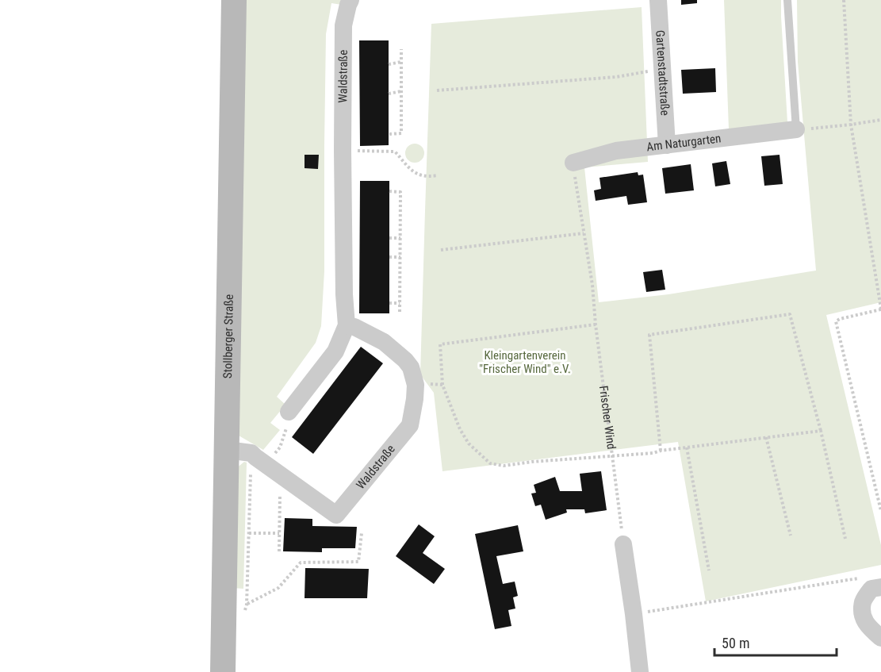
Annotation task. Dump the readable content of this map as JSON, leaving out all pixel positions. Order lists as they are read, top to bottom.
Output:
{
  "streets": {
    "main road": ["Stollberger Straße"],
    "street": ["Gartenstadtstraße", "Waldstraße", "Am Naturgarten"],
    "path": ["Frischer Wind"]
  },
  "crossings": [
    ["Gartenstadtstraße", "Am Naturgarten"],
    ["Waldstraße", "Stollberger Straße"],
    ["Am Naturgarten", "Frischer Wind"]
  ],
  "parks": ["Kleingartenverein \"Frischer Wind\" e.V."],
  "scale_bar": "50 m"
}
